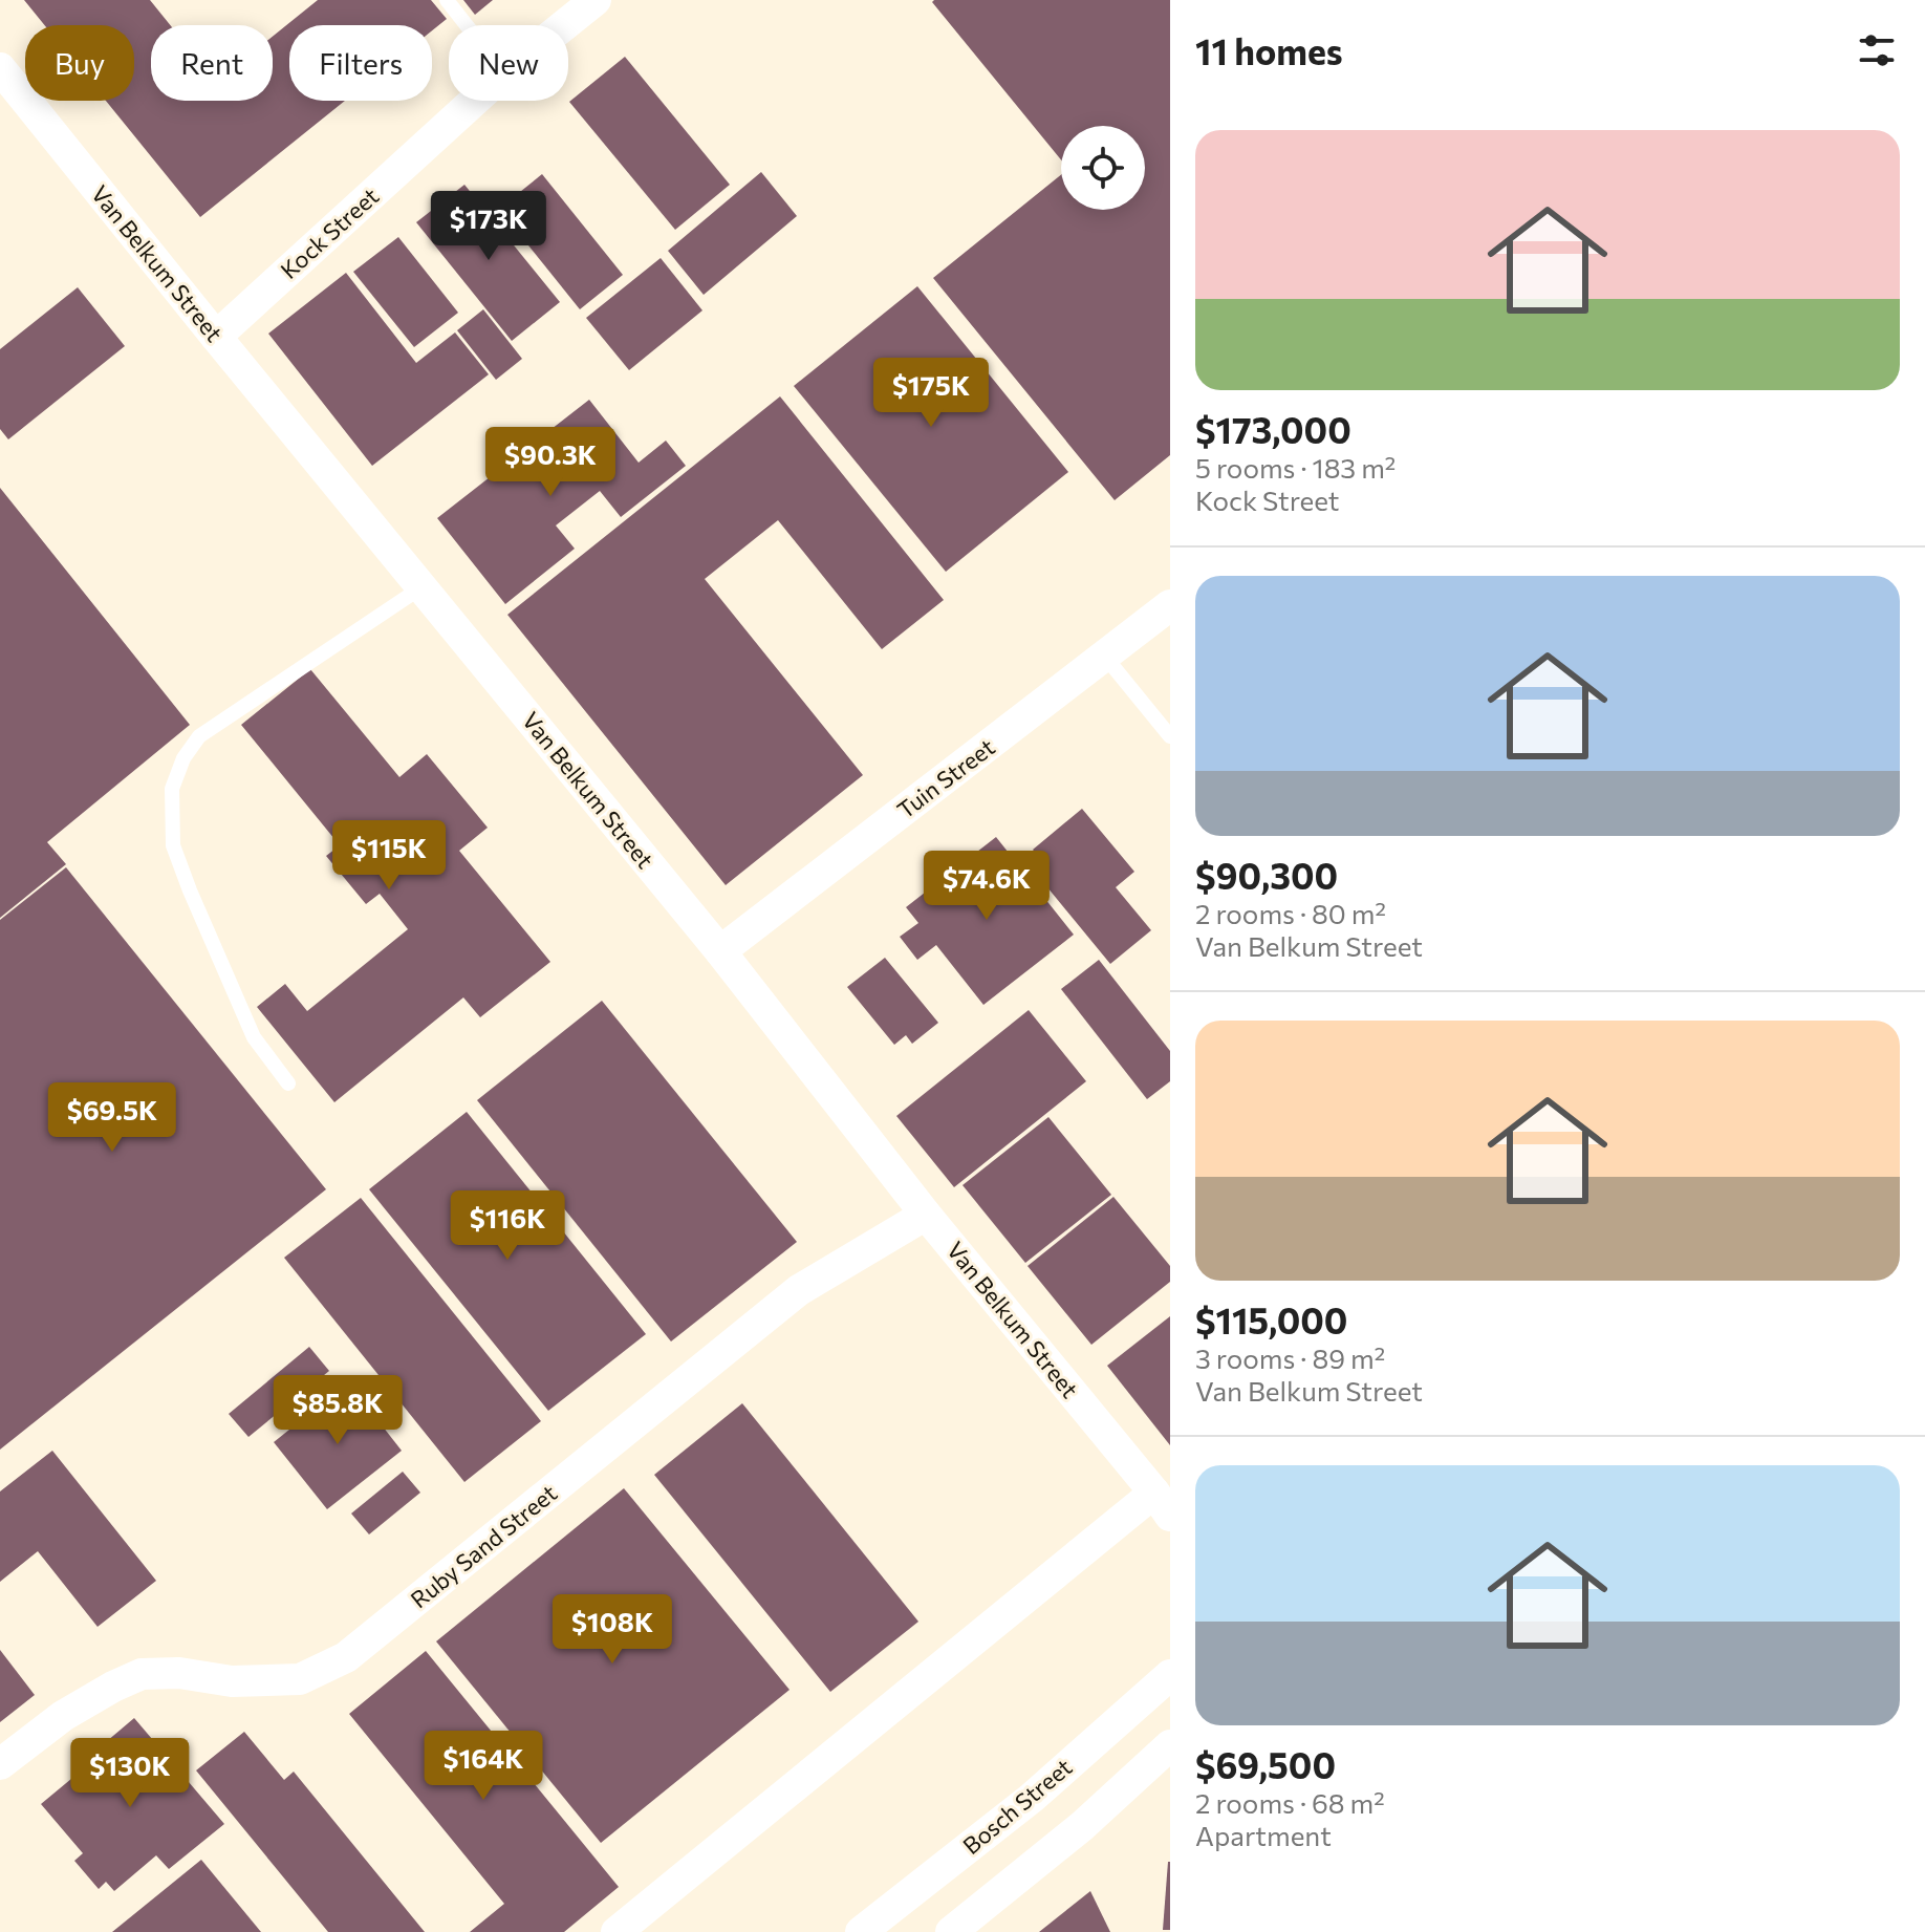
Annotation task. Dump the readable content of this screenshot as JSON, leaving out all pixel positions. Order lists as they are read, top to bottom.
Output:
{
  "streets": {
    "street": [
      "Kock Street",
      "Van Belkum Street",
      "Tuin Street",
      "Ruby Sand Street",
      "Bosch Street"
    ]
  },
  "crossings": [
    ["Kock Street", "Van Belkum Street"],
    ["Van Belkum Street", "Tuin Street"],
    ["Van Belkum Street", "Ruby Sand Street"]
  ],
  "page": {
    "heading": "11 homes",
    "chip": [
      "Buy",
      "Rent",
      "Filters",
      "New"
    ],
    "list": [
      {
        "name": "$173,000",
        "note": "5 rooms · 183 m² · Kock Street"
      },
      {
        "name": "$90,300",
        "note": "2 rooms · 80 m² · Van Belkum Street"
      },
      {
        "name": "$115,000",
        "note": "3 rooms · 89 m² · Van Belkum Street"
      },
      {
        "name": "$69,500",
        "note": "2 rooms · 68 m² · Apartment"
      }
    ],
    "price": [
      "$173K",
      "$175K",
      "$90.3K",
      "$115K",
      "$74.6K",
      "$69.5K",
      "$116K",
      "$85.8K",
      "$108K",
      "$164K",
      "$130K"
    ]
  }
}
